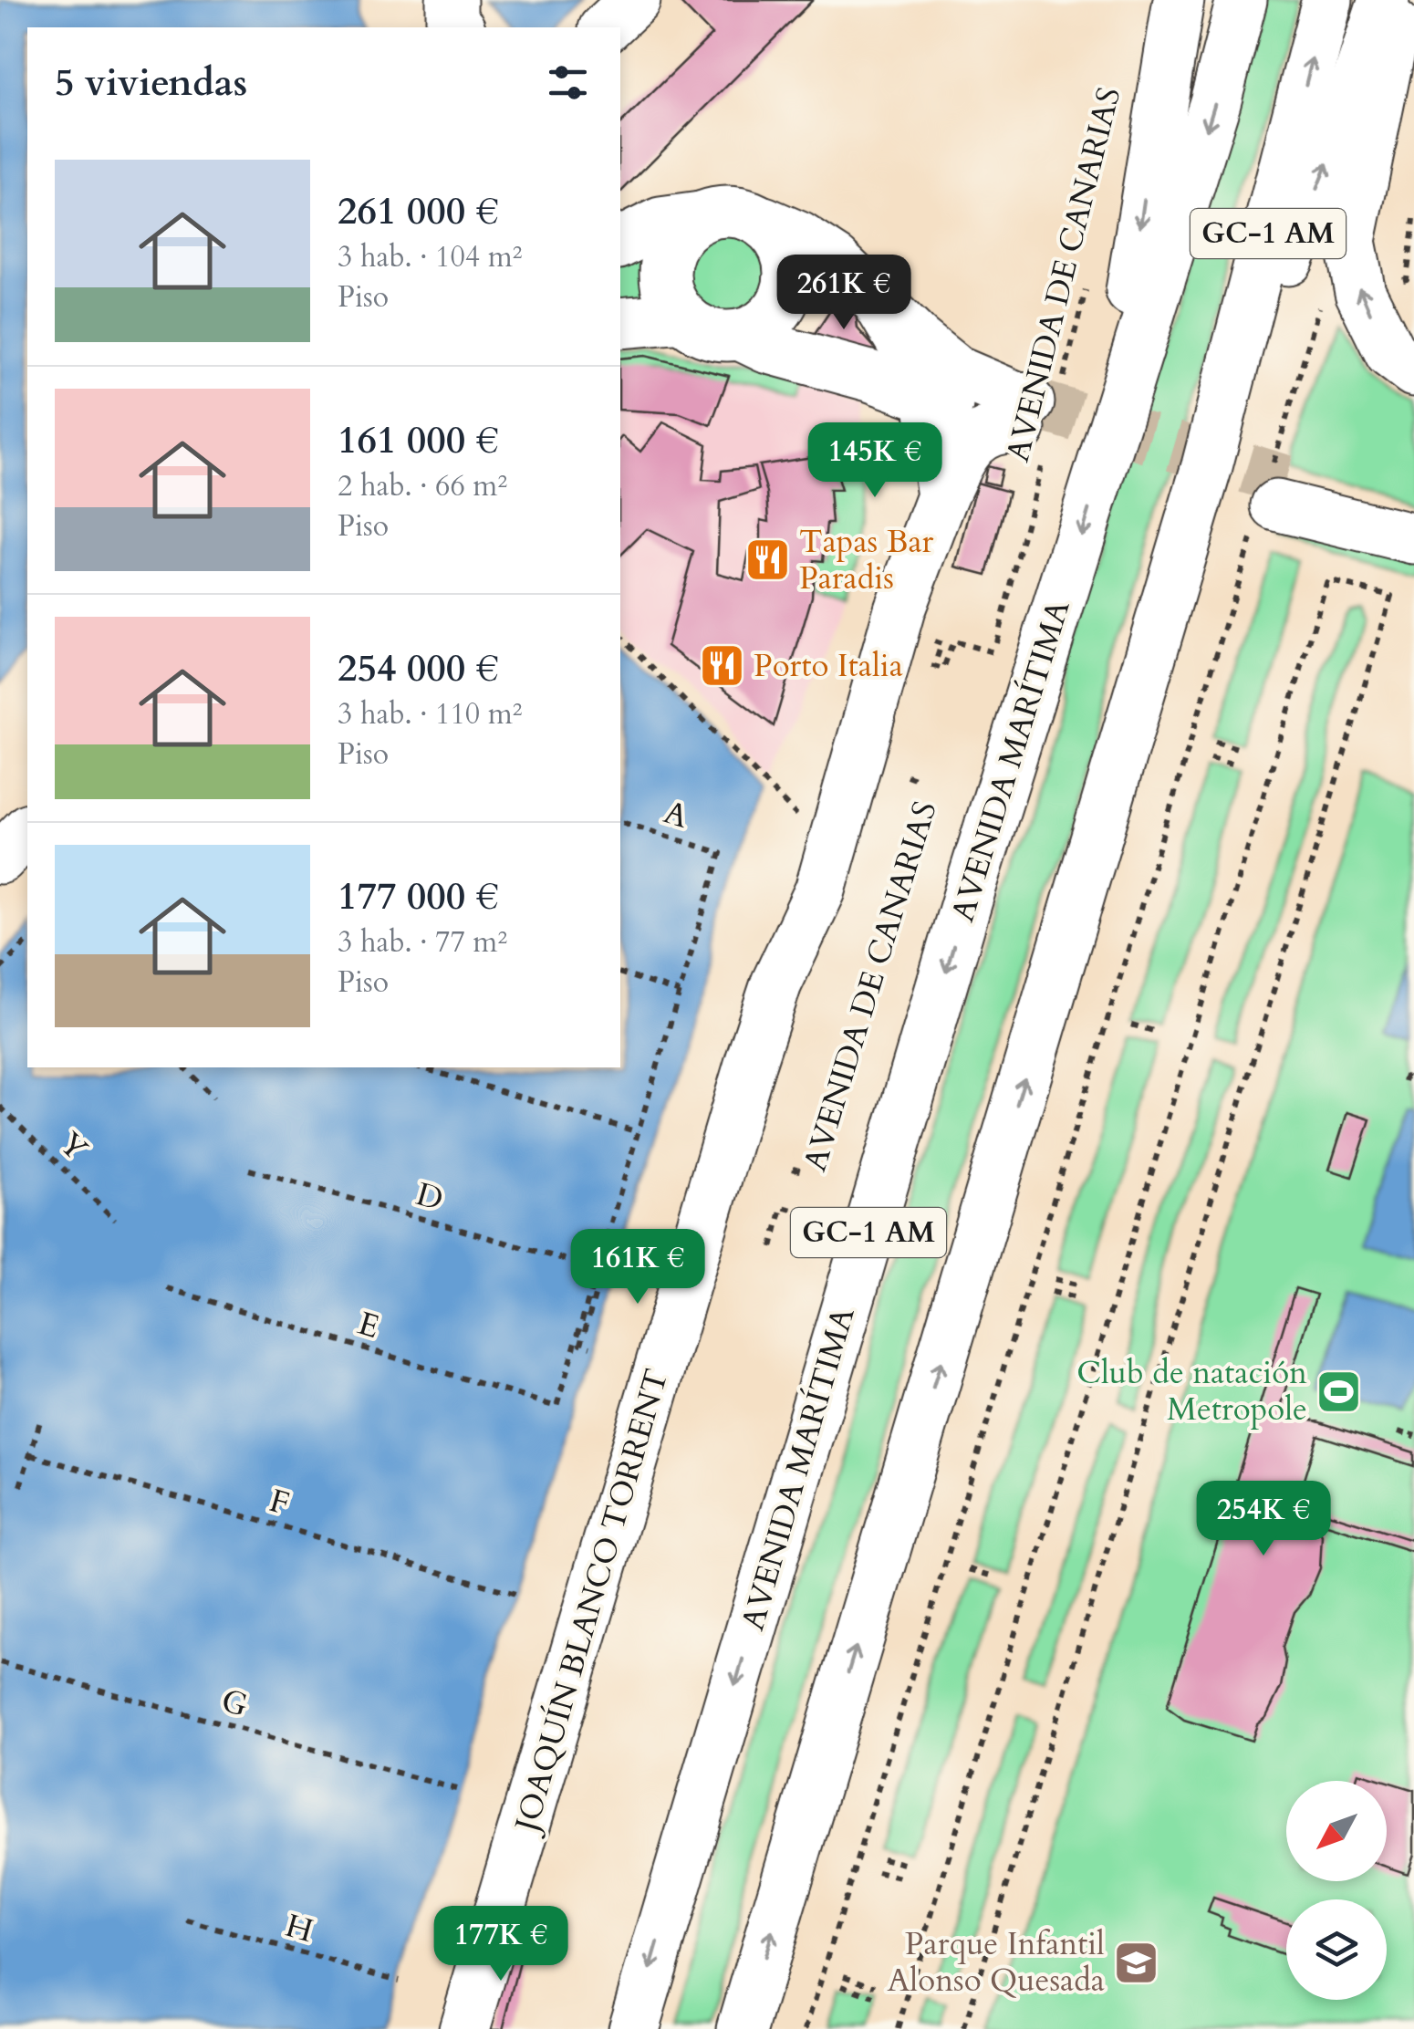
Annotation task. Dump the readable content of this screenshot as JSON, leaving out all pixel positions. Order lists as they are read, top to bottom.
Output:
{
  "streets": {
    "main road": ["GC-1 AM", "AVENIDA MARÍTIMA", "JOAQUÍN BLANCO TORRENT"],
    "path": [
      "AVENIDA DE CANARIAS",
      "A",
      "Y",
      "D",
      "E",
      "F",
      "G",
      "H"
    ]
  },
  "crossings": [
    ["GC-1 AM", "AVENIDA MARÍTIMA"],
    ["AVENIDA DE CANARIAS", "JOAQUÍN BLANCO TORRENT"],
    ["D", "E"]
  ],
  "places": {
    "restaurant": ["Tapas Bar Paradis", "Porto Italia"],
    "sports": ["Club de natación Metropole"],
    "school or university": ["Parque Infantil Alonso Quesada"]
  },
  "north": "bottom left",
  "page": {
    "heading": "5 viviendas",
    "list": [
      {
        "name": "261 000 €",
        "note": "3 hab. · 104 m² · Piso"
      },
      {
        "name": "161 000 €",
        "note": "2 hab. · 66 m² · Piso"
      },
      {
        "name": "254 000 €",
        "note": "3 hab. · 110 m² · Piso"
      },
      {
        "name": "177 000 €",
        "note": "3 hab. · 77 m² · Piso"
      }
    ],
    "price": [
      "261K €",
      "145K €",
      "161K €",
      "254K €",
      "177K €"
    ]
  }
}
